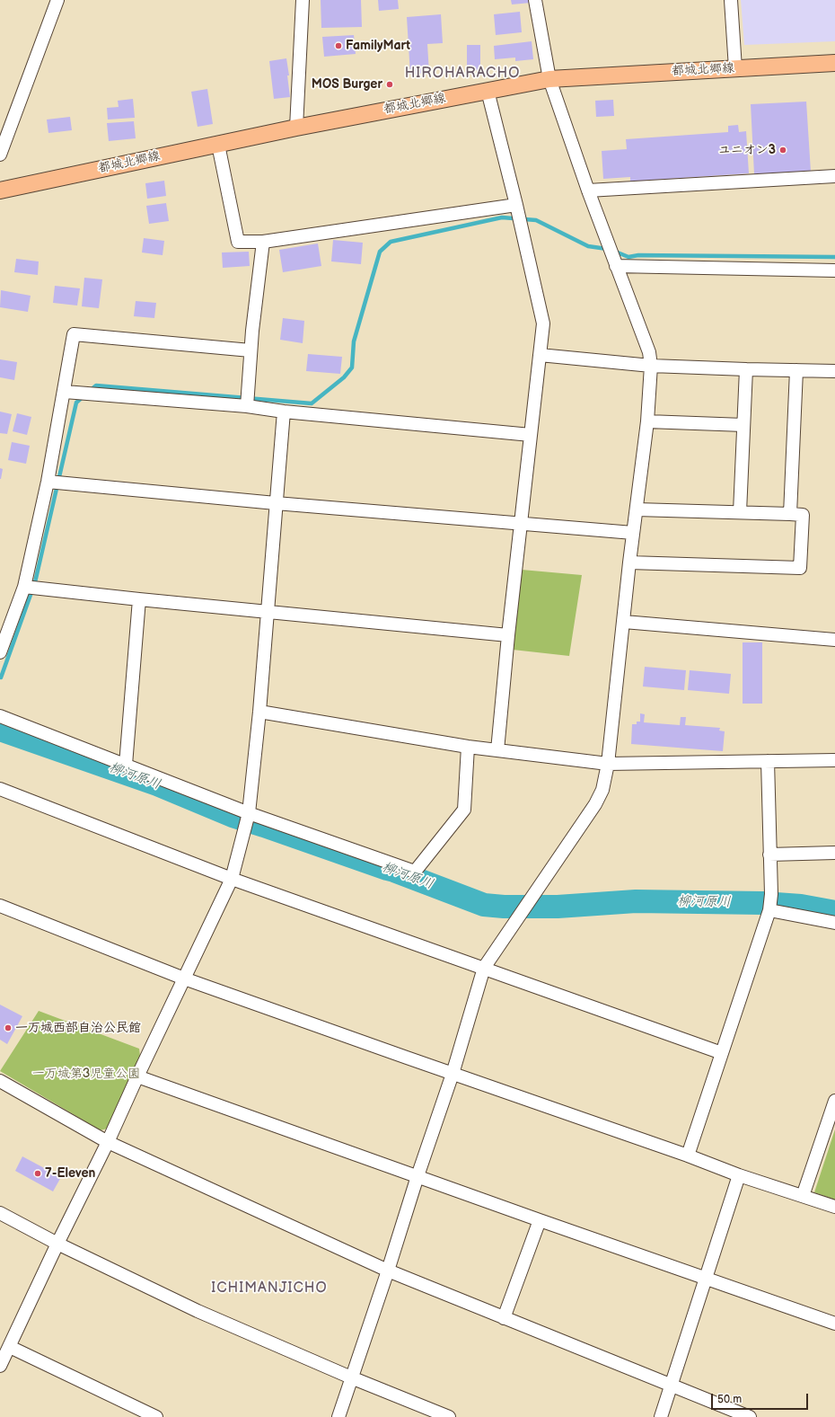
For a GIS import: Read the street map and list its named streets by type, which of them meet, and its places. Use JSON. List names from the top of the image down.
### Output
{
  "streets": {
    "main road": ["都城北郷線"]
  },
  "districts": ["HIROHARACHO", "ICHIMANJICHO"],
  "water": ["柳河原川"],
  "parks": ["一万城第3児童公園"],
  "places": [
    "FamilyMart",
    "MOS Burger",
    "ユニオン3",
    "一万城西部自治公民館",
    "7-Eleven"
  ],
  "scale_bar": "50 m"
}
